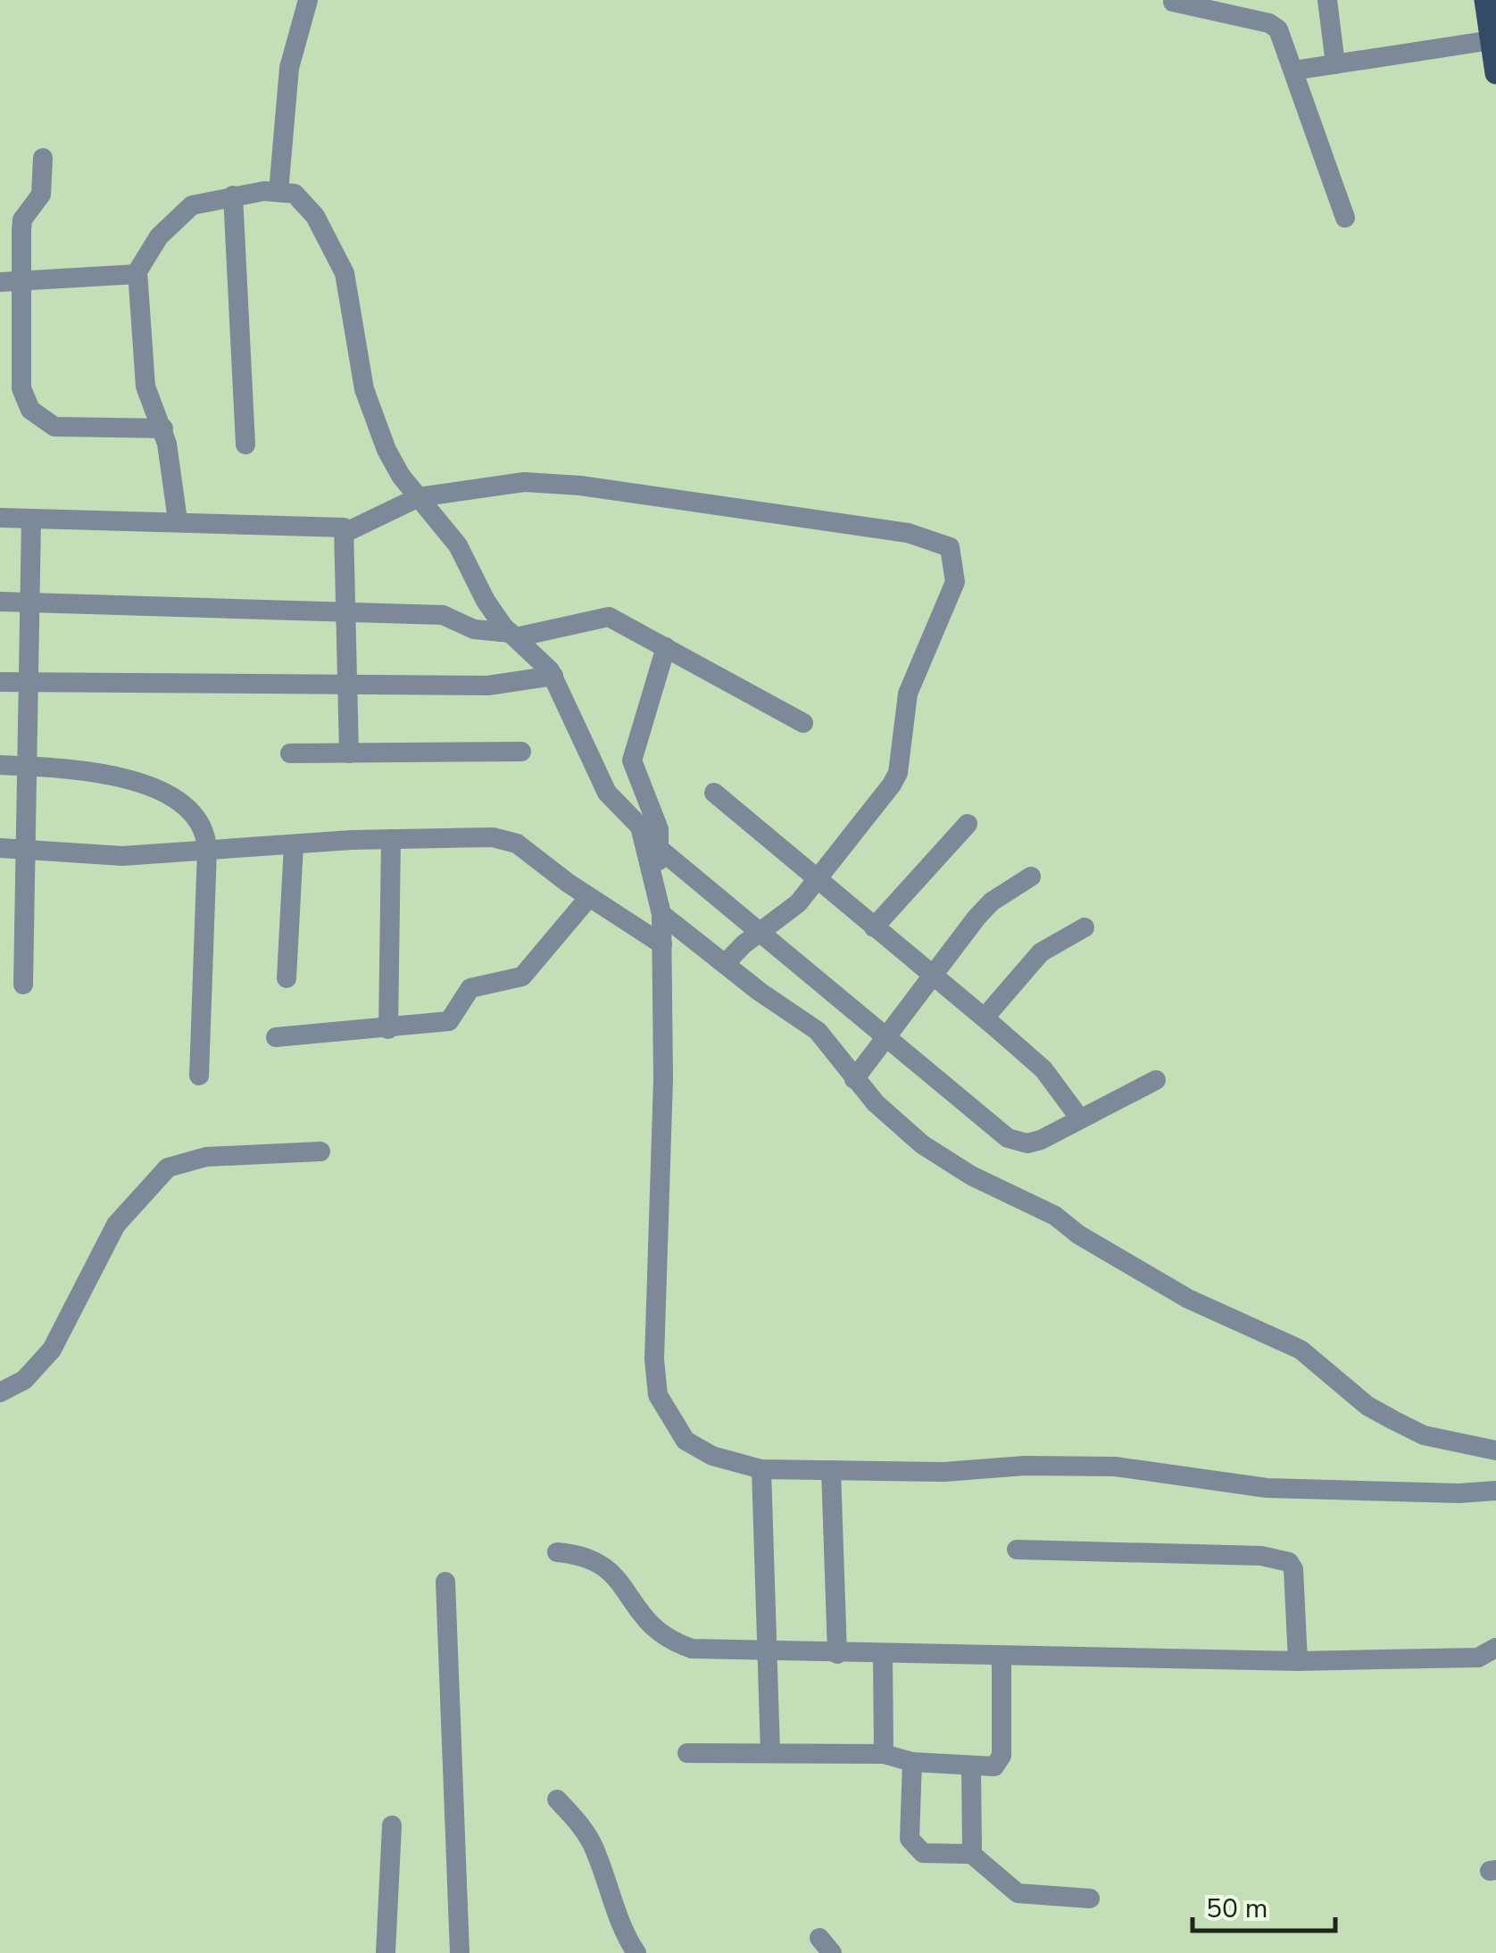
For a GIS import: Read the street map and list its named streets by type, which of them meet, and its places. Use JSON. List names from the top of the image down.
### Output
{
  "scale_bar": "50 m"
}
